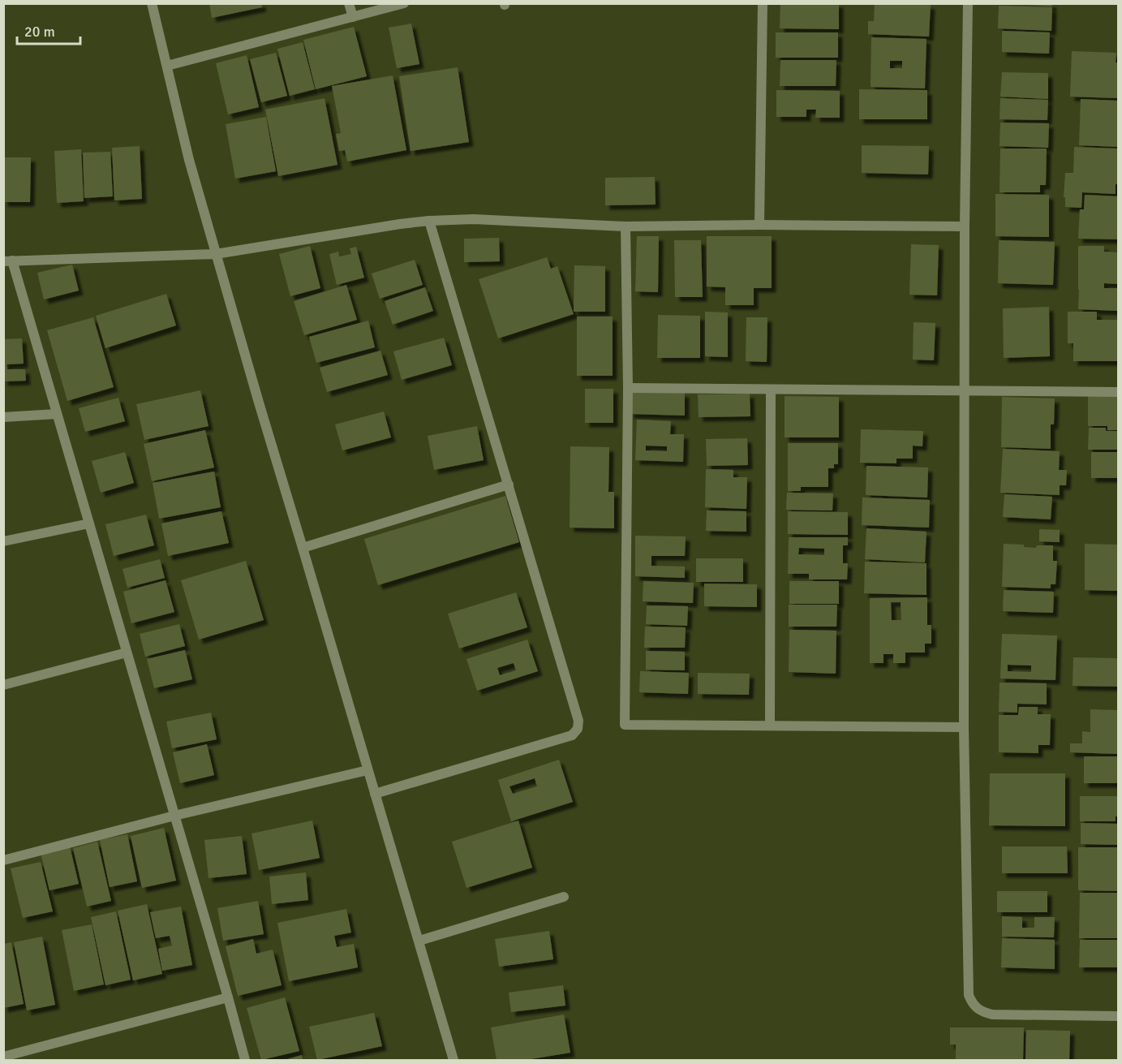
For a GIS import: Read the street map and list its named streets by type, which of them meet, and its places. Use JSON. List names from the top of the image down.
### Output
{
  "scale_bar": "20 m"
}
